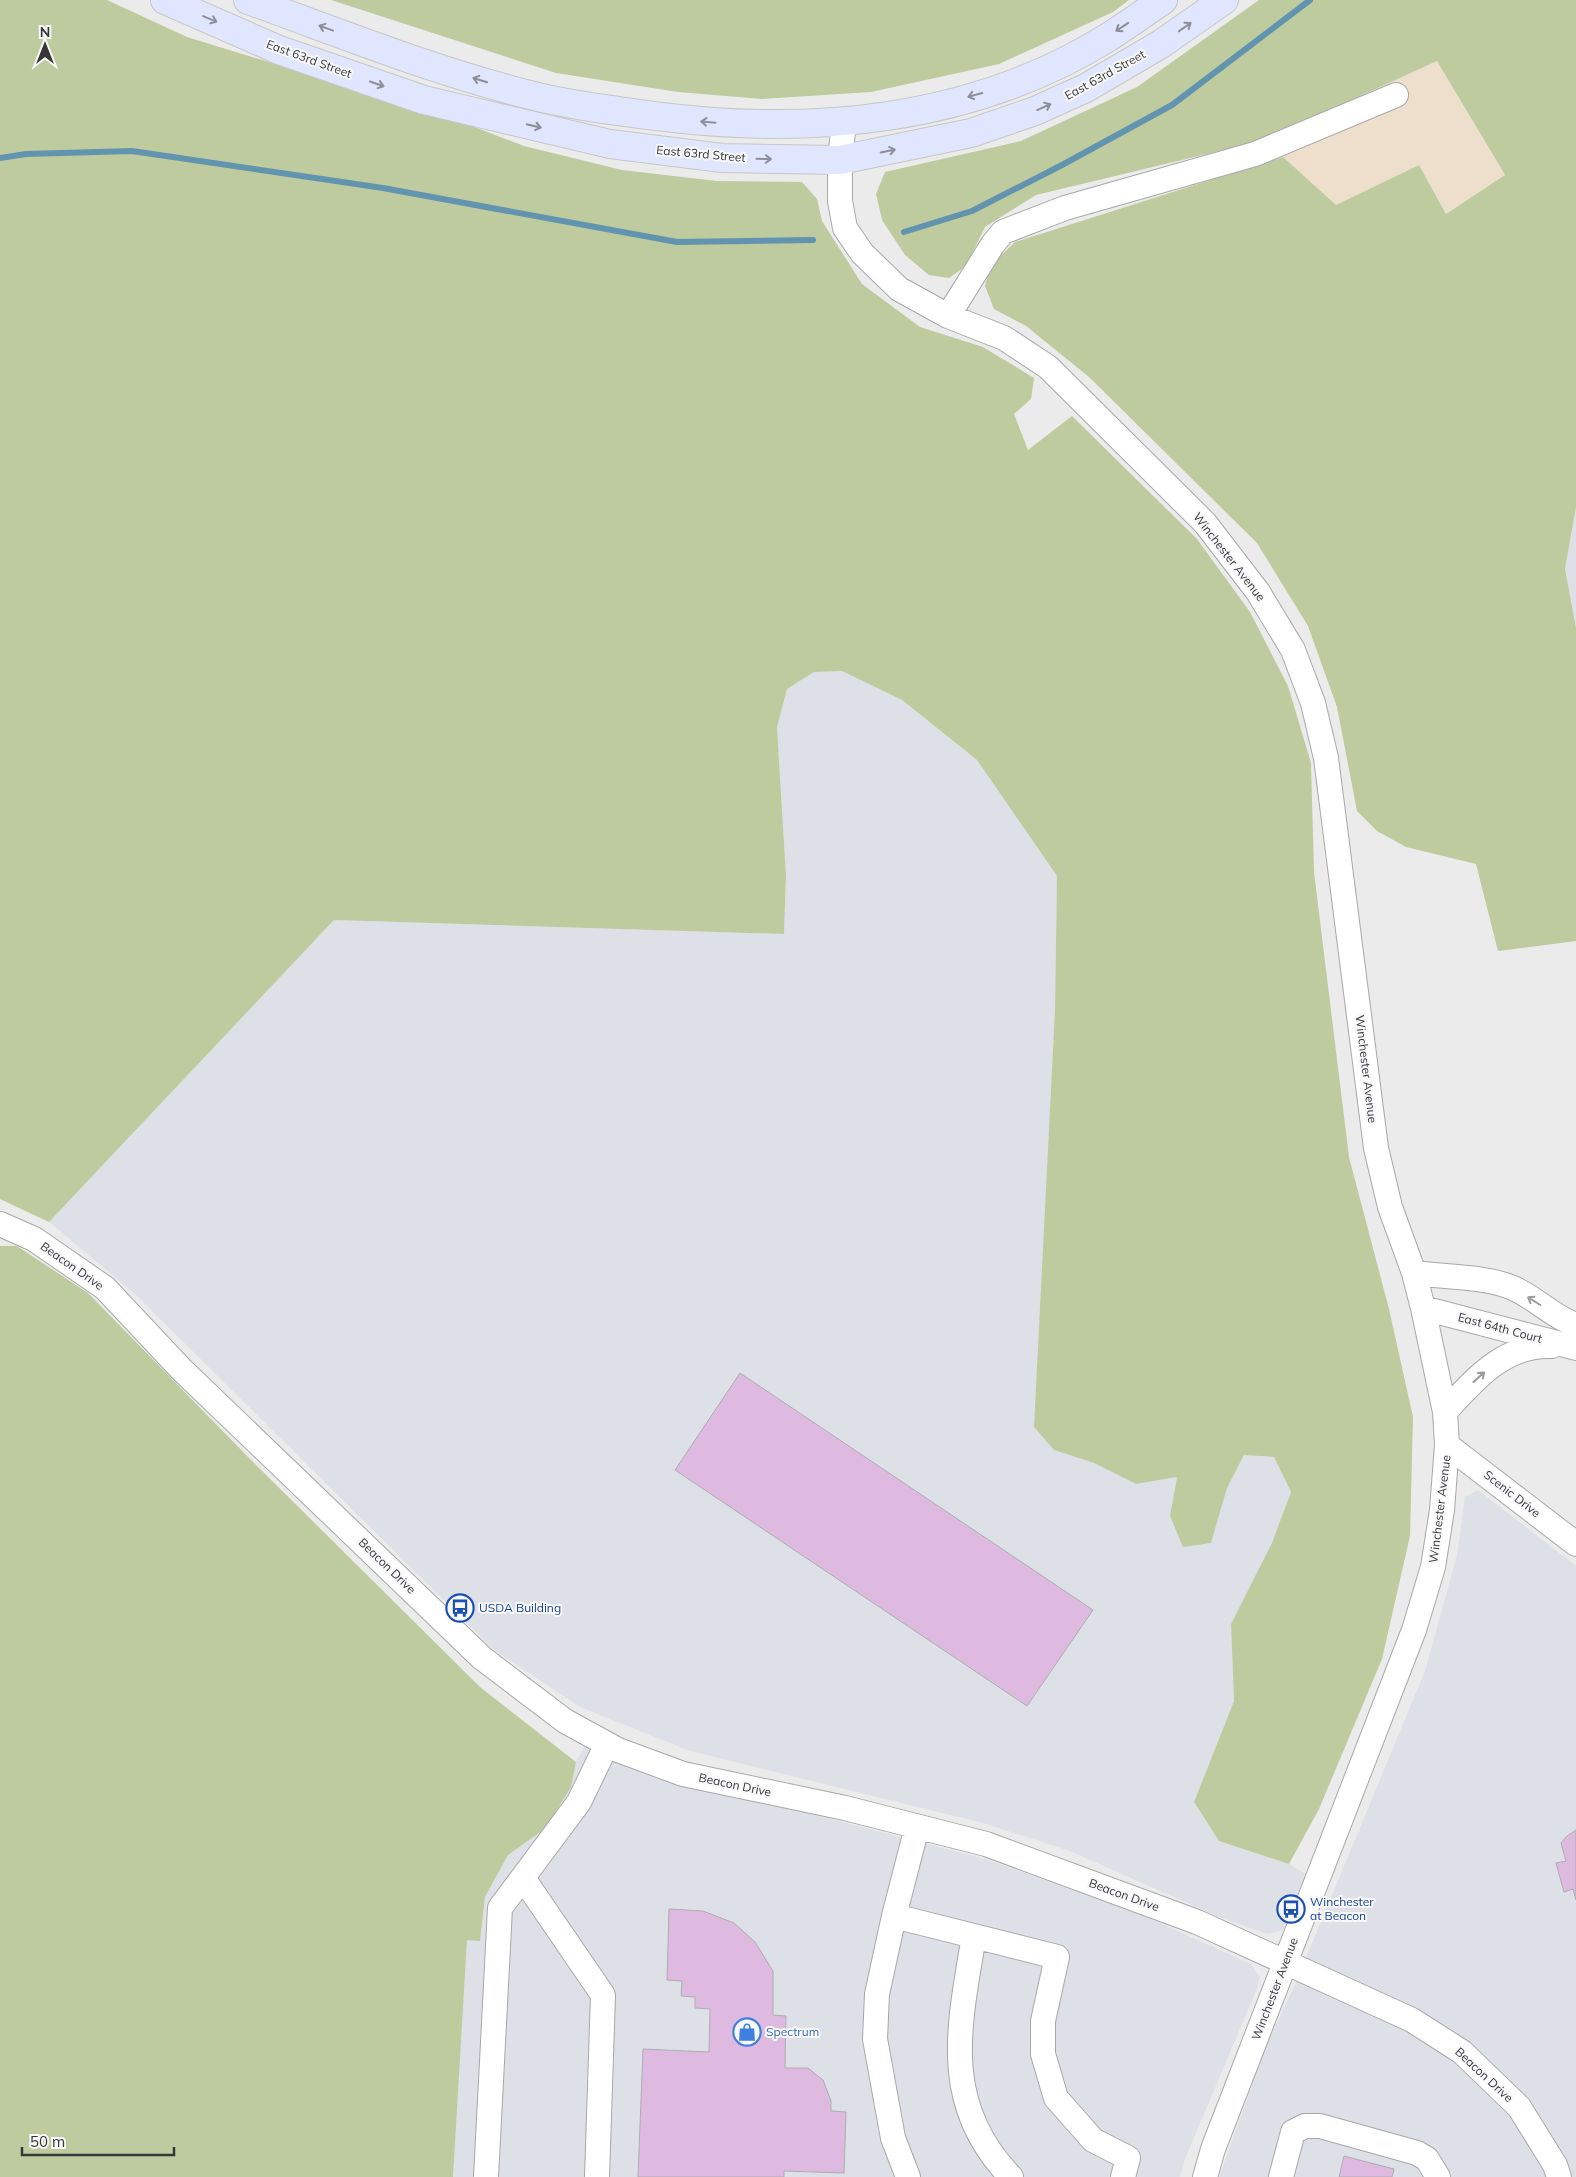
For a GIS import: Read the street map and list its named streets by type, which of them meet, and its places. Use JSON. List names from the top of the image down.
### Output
{
  "streets": {
    "main road": ["East 63rd Street"],
    "street": [
      "Winchester Avenue",
      "Beacon Drive",
      "East 64th Court",
      "Scenic Drive"
    ]
  },
  "crossings": [
    ["East 63rd Street", "Winchester Avenue"],
    ["Winchester Avenue", "Beacon Drive"],
    ["Winchester Avenue", "East 64th Court"],
    ["Winchester Avenue", "Scenic Drive"]
  ],
  "places": {
    "bus stop": ["USDA Building", "Winchester at Beacon"],
    "shop": ["Spectrum"]
  },
  "scale_bar": "50 m",
  "north": "top"
}
